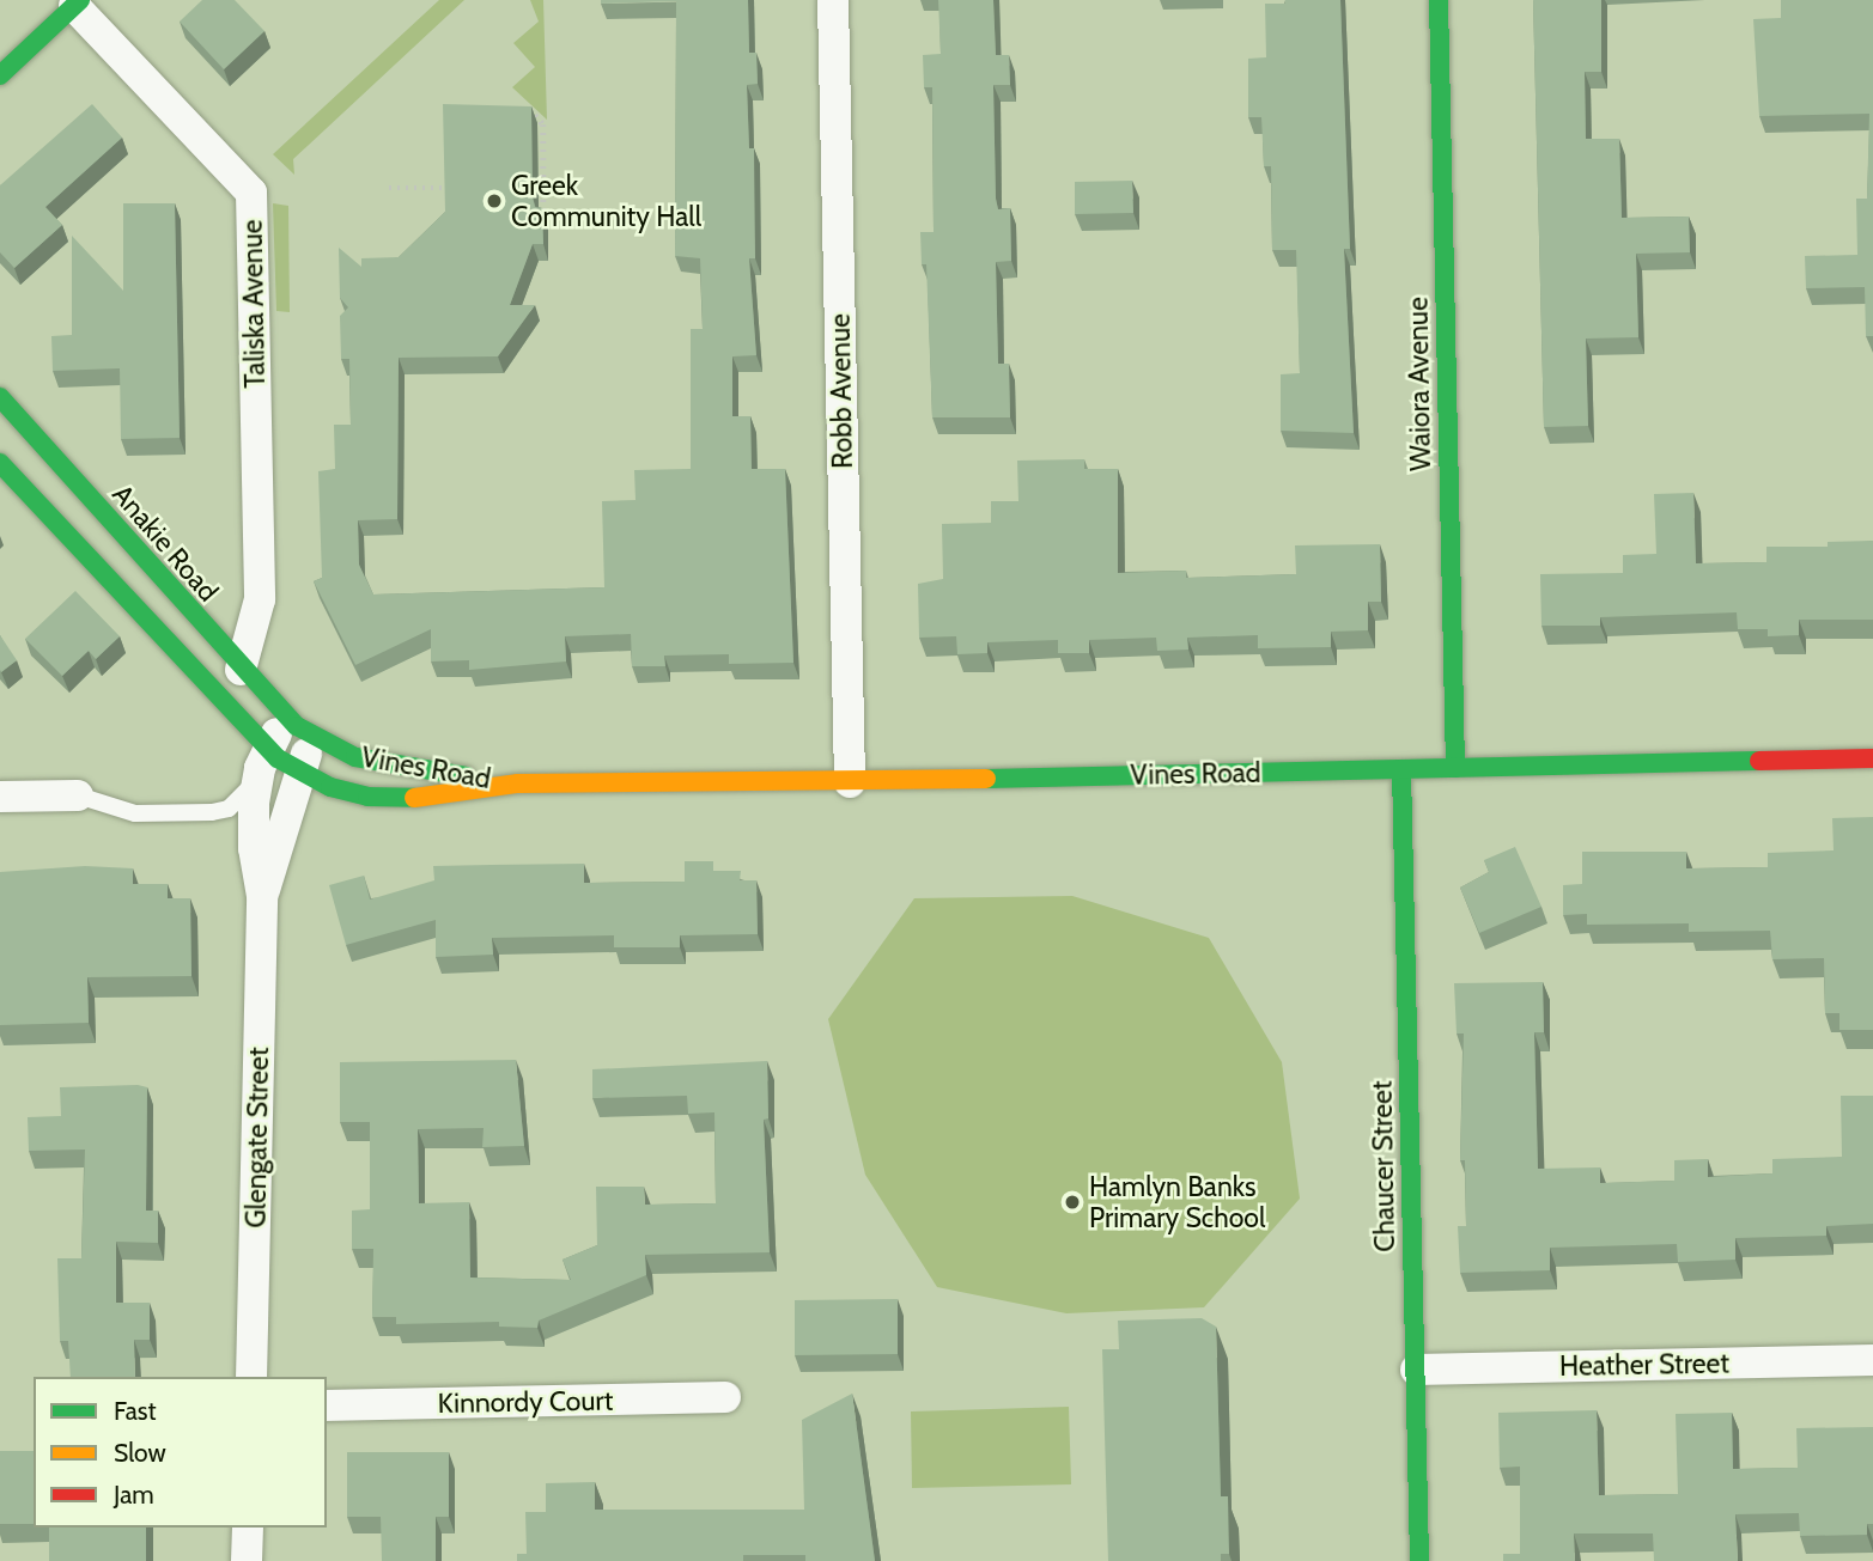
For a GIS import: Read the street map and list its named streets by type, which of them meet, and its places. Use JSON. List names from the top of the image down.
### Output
{
  "streets": {
    "main road": [
      "Waiora Avenue",
      "Anakie Road",
      "Vines Road",
      "Chaucer Street"
    ],
    "street": [
      "Taliska Avenue",
      "Robb Avenue",
      "Glengate Street",
      "Heather Street",
      "Kinnordy Court"
    ]
  },
  "crossings": [
    ["Taliska Avenue", "Anakie Road"],
    ["Waiora Avenue", "Vines Road"],
    ["Robb Avenue", "Vines Road"],
    ["Anakie Road", "Vines Road"],
    ["Anakie Road", "Glengate Street"],
    ["Vines Road", "Glengate Street"],
    ["Vines Road", "Chaucer Street"],
    ["Chaucer Street", "Heather Street"]
  ],
  "places": ["Greek Community Hall", "Hamlyn Banks Primary School"],
  "legend": ["Fast", "Slow", "Jam"]
}
